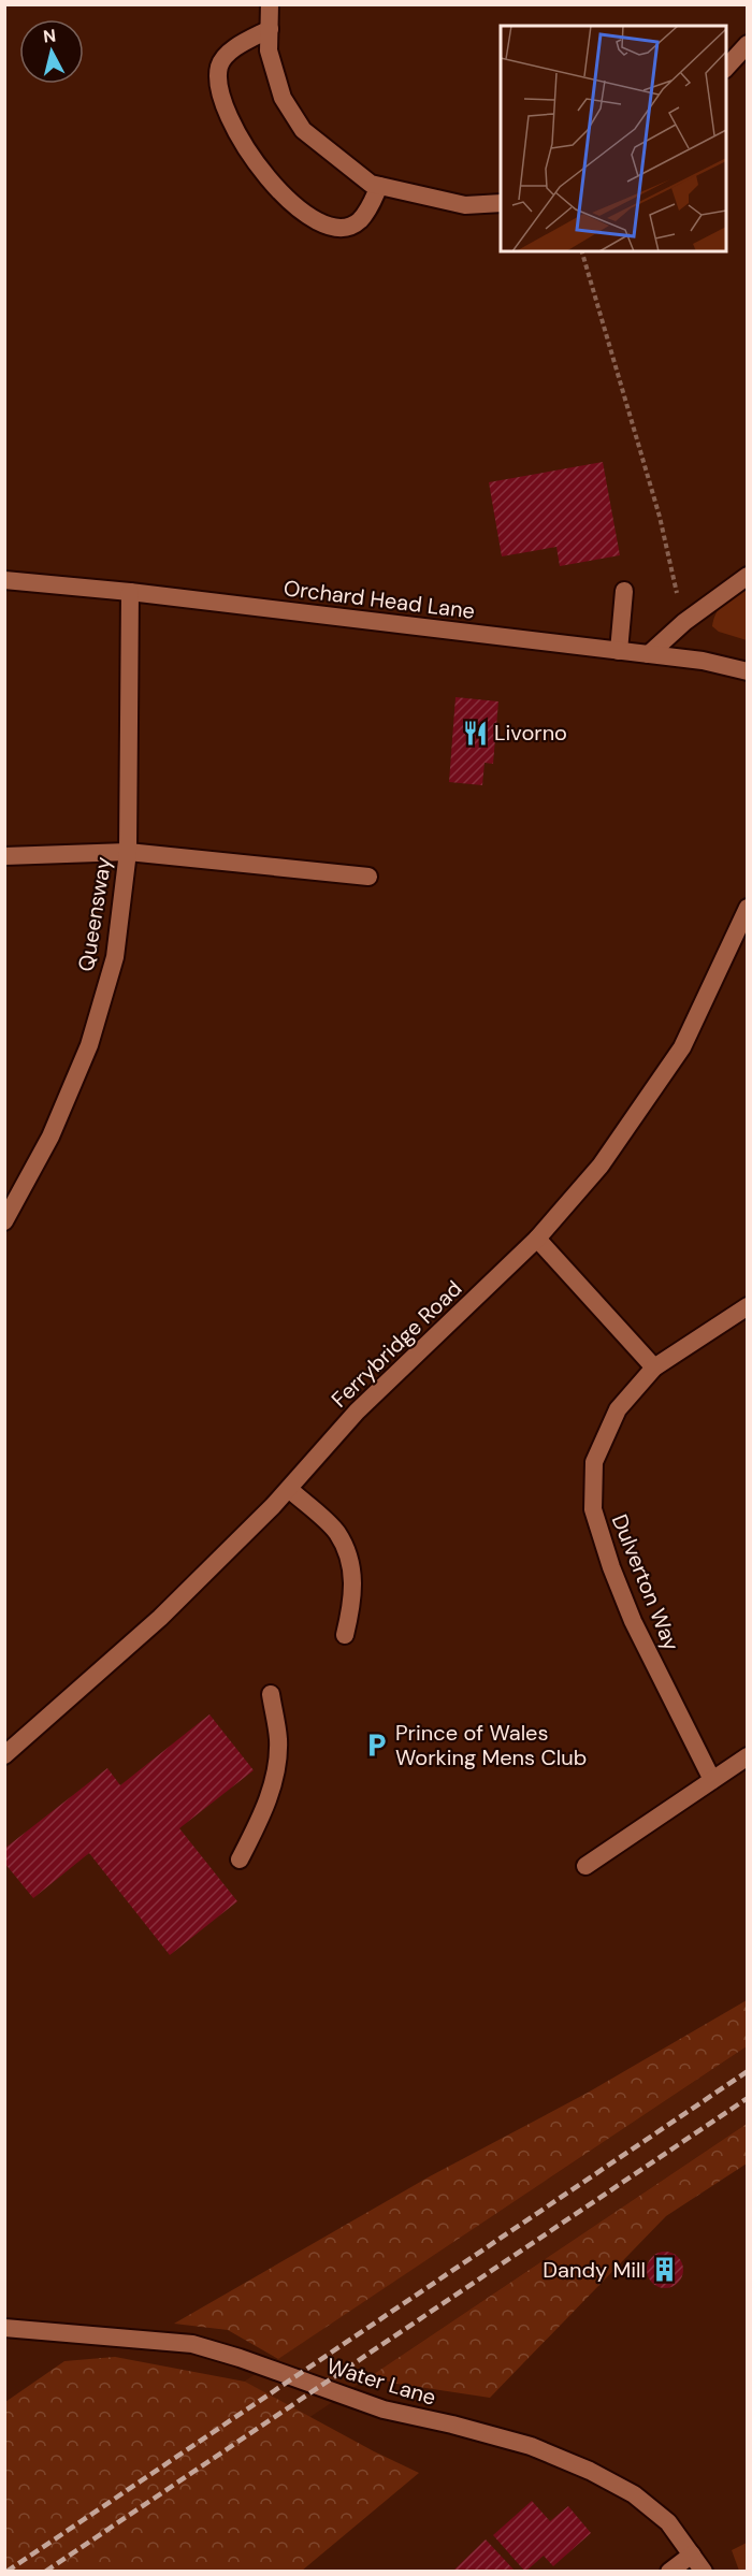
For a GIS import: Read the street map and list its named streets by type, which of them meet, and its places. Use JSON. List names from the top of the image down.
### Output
{
  "streets": {
    "street": [
      "Orchard Head Lane",
      "Queensway",
      "Ferrybridge Road",
      "Dulverton Way",
      "Water Lane"
    ]
  },
  "crossings": [
    ["Orchard Head Lane", "Queensway"]
  ],
  "places": {
    "restaurant": ["Livorno"],
    "parking": ["Prince of Wales Working Mens Club"],
    "building": ["Dandy Mill"]
  },
  "north": "top"
}
